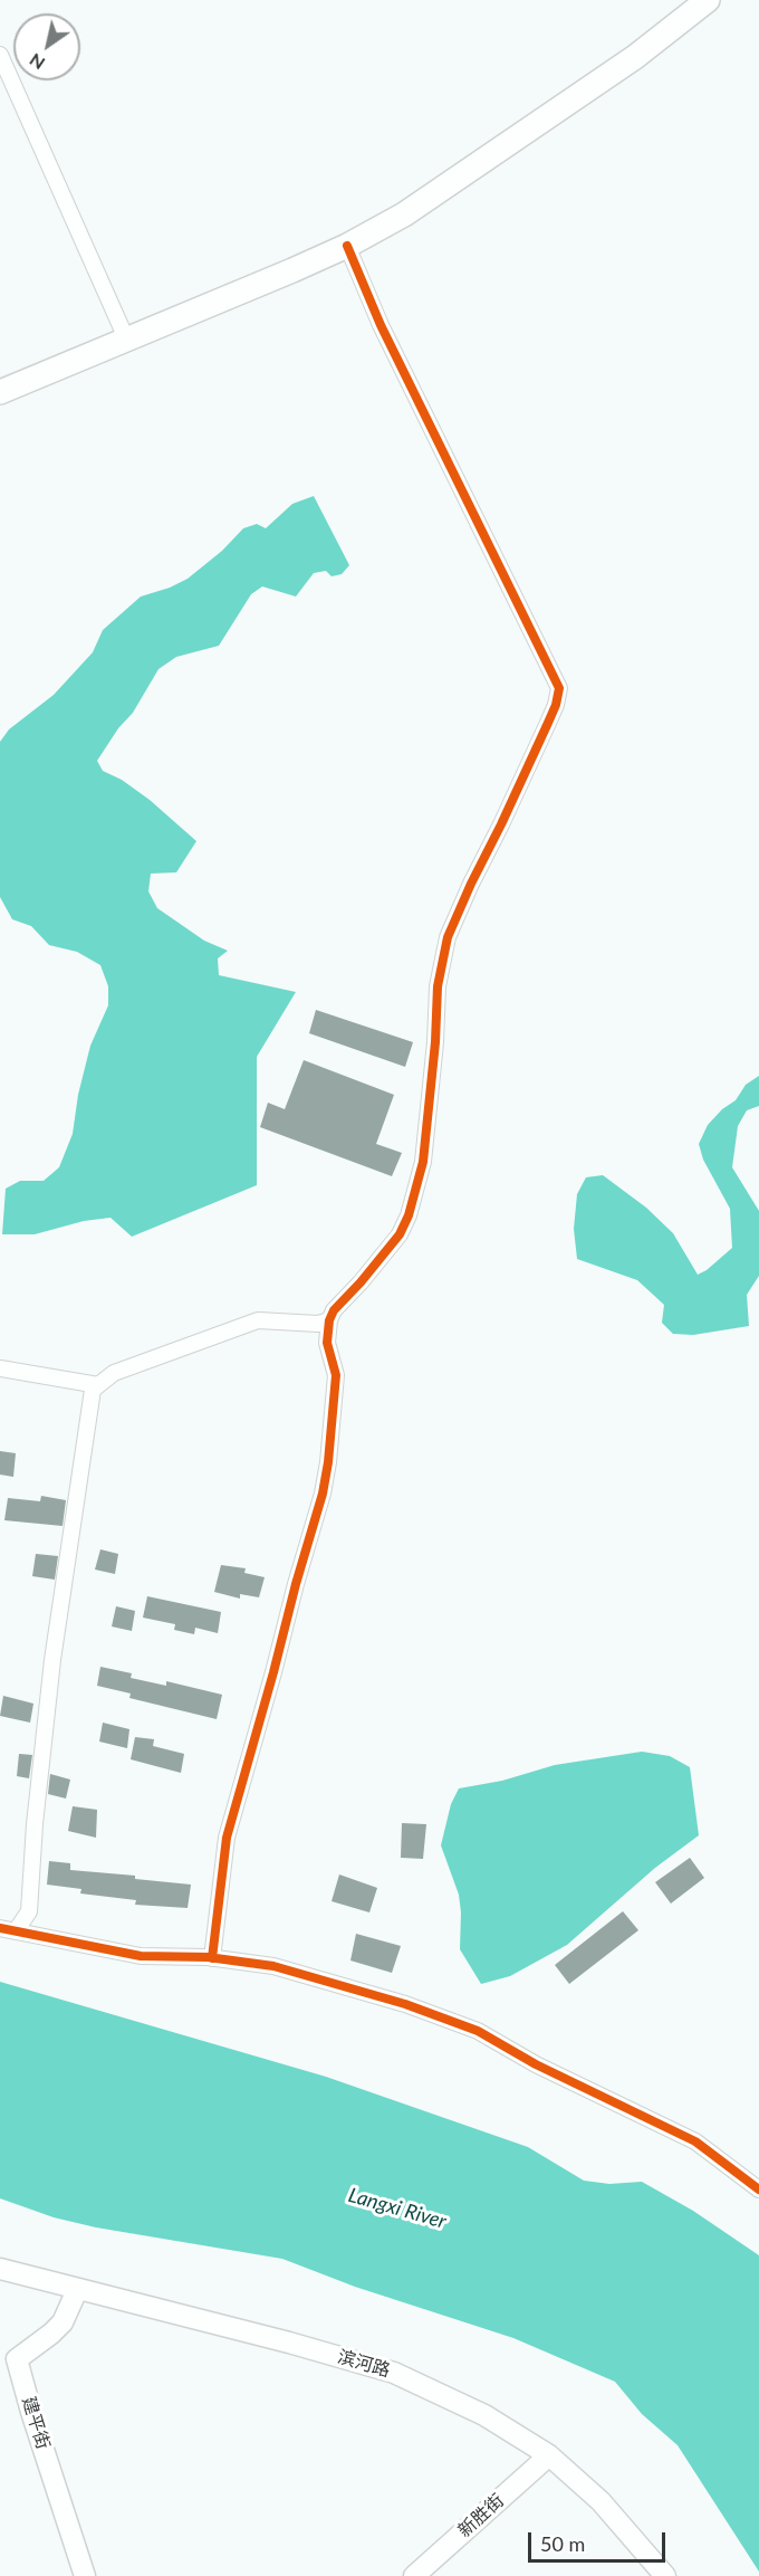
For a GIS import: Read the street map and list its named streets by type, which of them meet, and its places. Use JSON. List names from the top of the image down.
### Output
{
  "streets": {
    "street": ["滨河路", "建平街", "新胜街"]
  },
  "crossings": [
    ["滨河路", "建平街"],
    ["滨河路", "新胜街"]
  ],
  "water": ["Langxi River"],
  "scale_bar": "50 m",
  "north": "bottom left"
}
